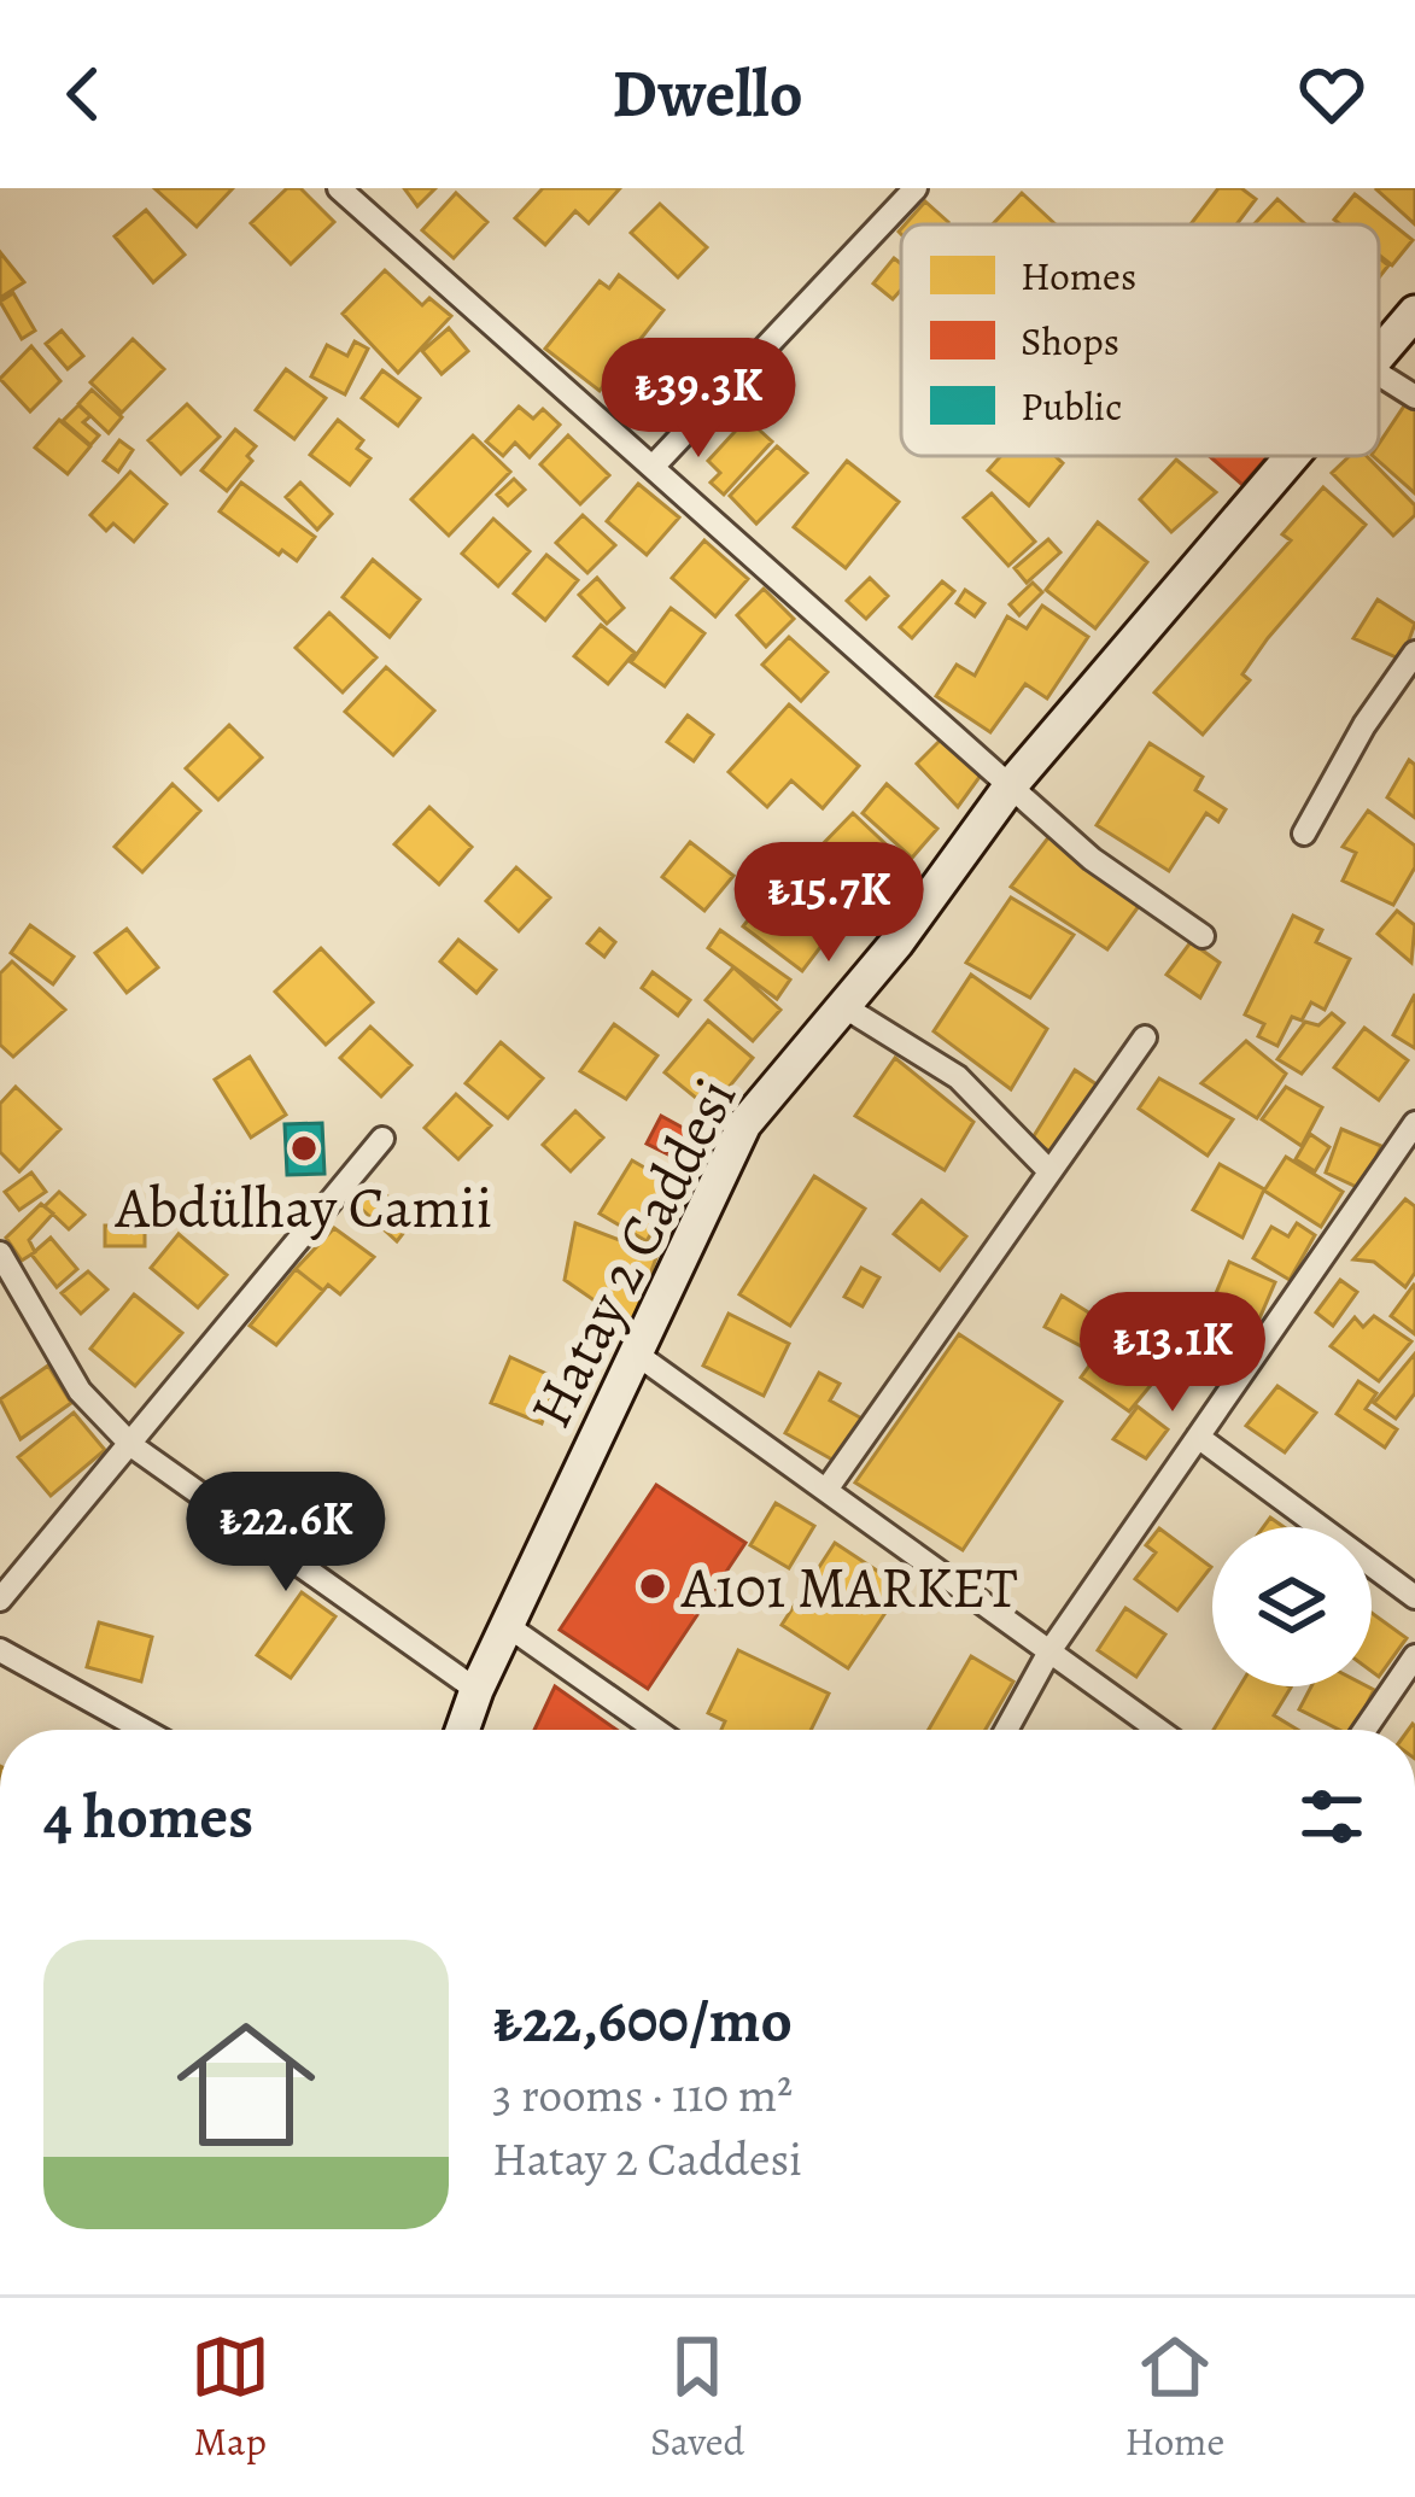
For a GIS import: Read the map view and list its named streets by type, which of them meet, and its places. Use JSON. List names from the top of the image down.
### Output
{
  "streets": {
    "street": ["Hatay 2 Caddesi"]
  },
  "places": ["Abdülhay Camii", "A101 MARKET"],
  "legend": ["Homes", "Shops", "Public"],
  "page": {
    "header": "Dwello",
    "price": [
      "₺39.3K",
      "₺15.7K",
      "₺13.1K",
      "₺22.6K"
    ],
    "heading": "4 homes",
    "list": [
      {
        "name": "₺22,600/mo",
        "note": "3 rooms · 110 m² · Hatay 2 Caddesi"
      }
    ],
    "tabs": ["Map", "Saved", "Home"]
  }
}
